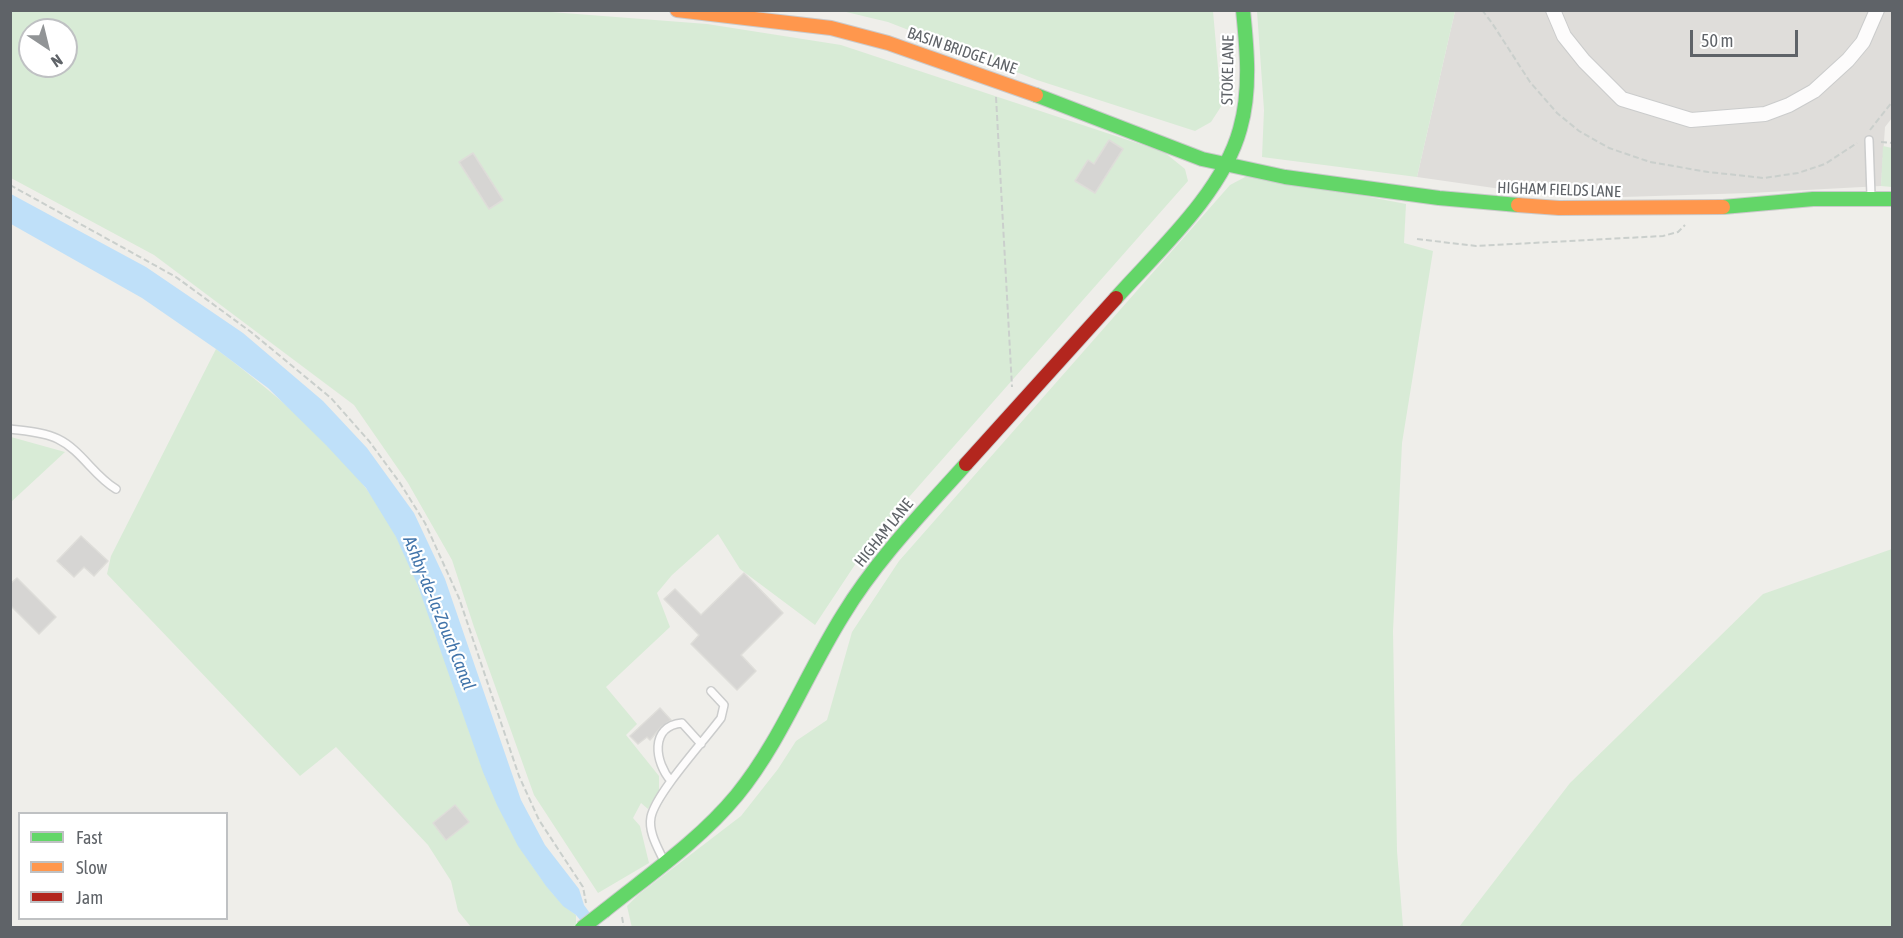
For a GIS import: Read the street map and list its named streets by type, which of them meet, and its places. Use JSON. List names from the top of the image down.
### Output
{
  "streets": {
    "street": [
      "BASIN BRIDGE LANE",
      "STOKE LANE",
      "HIGHAM FIELDS LANE",
      "HIGHAM LANE"
    ]
  },
  "crossings": [
    ["BASIN BRIDGE LANE", "STOKE LANE"],
    ["BASIN BRIDGE LANE", "HIGHAM FIELDS LANE"],
    ["BASIN BRIDGE LANE", "HIGHAM LANE"],
    ["STOKE LANE", "HIGHAM FIELDS LANE"],
    ["STOKE LANE", "HIGHAM LANE"],
    ["HIGHAM FIELDS LANE", "HIGHAM LANE"]
  ],
  "water": ["Ashby-de-la-Zouch Canal"],
  "legend": ["Fast", "Slow", "Jam"],
  "scale_bar": "50 m",
  "north": "bottom right"
}
